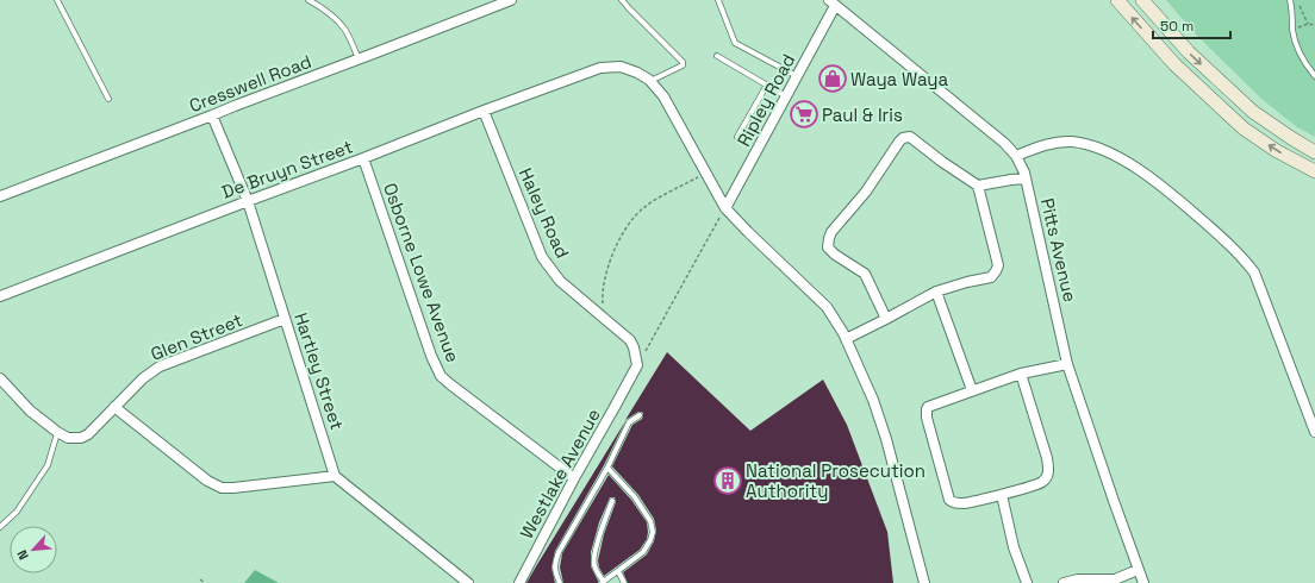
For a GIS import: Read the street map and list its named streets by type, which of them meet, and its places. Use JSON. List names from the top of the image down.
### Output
{
  "streets": {
    "street": [
      "Cresswell Road",
      "Ripley Road",
      "De Bruyn Street",
      "Haley Road",
      "Pitts Avenue",
      "Osborne Lowe Avenue",
      "Glen Street",
      "Hartley Street",
      "Westlake Avenue"
    ]
  },
  "crossings": [
    ["Cresswell Road", "Hartley Street"],
    ["Ripley Road", "Pitts Avenue"],
    ["De Bruyn Street", "Haley Road"],
    ["De Bruyn Street", "Osborne Lowe Avenue"],
    ["De Bruyn Street", "Hartley Street"],
    ["Haley Road", "Westlake Avenue"],
    ["Osborne Lowe Avenue", "Westlake Avenue"],
    ["Glen Street", "Hartley Street"]
  ],
  "places": {
    "shop": ["Waya Waya"],
    "supermarket": ["Paul & Iris"],
    "building": ["National Prosecution Authority"]
  },
  "scale_bar": "50 m",
  "north": "bottom left"
}
